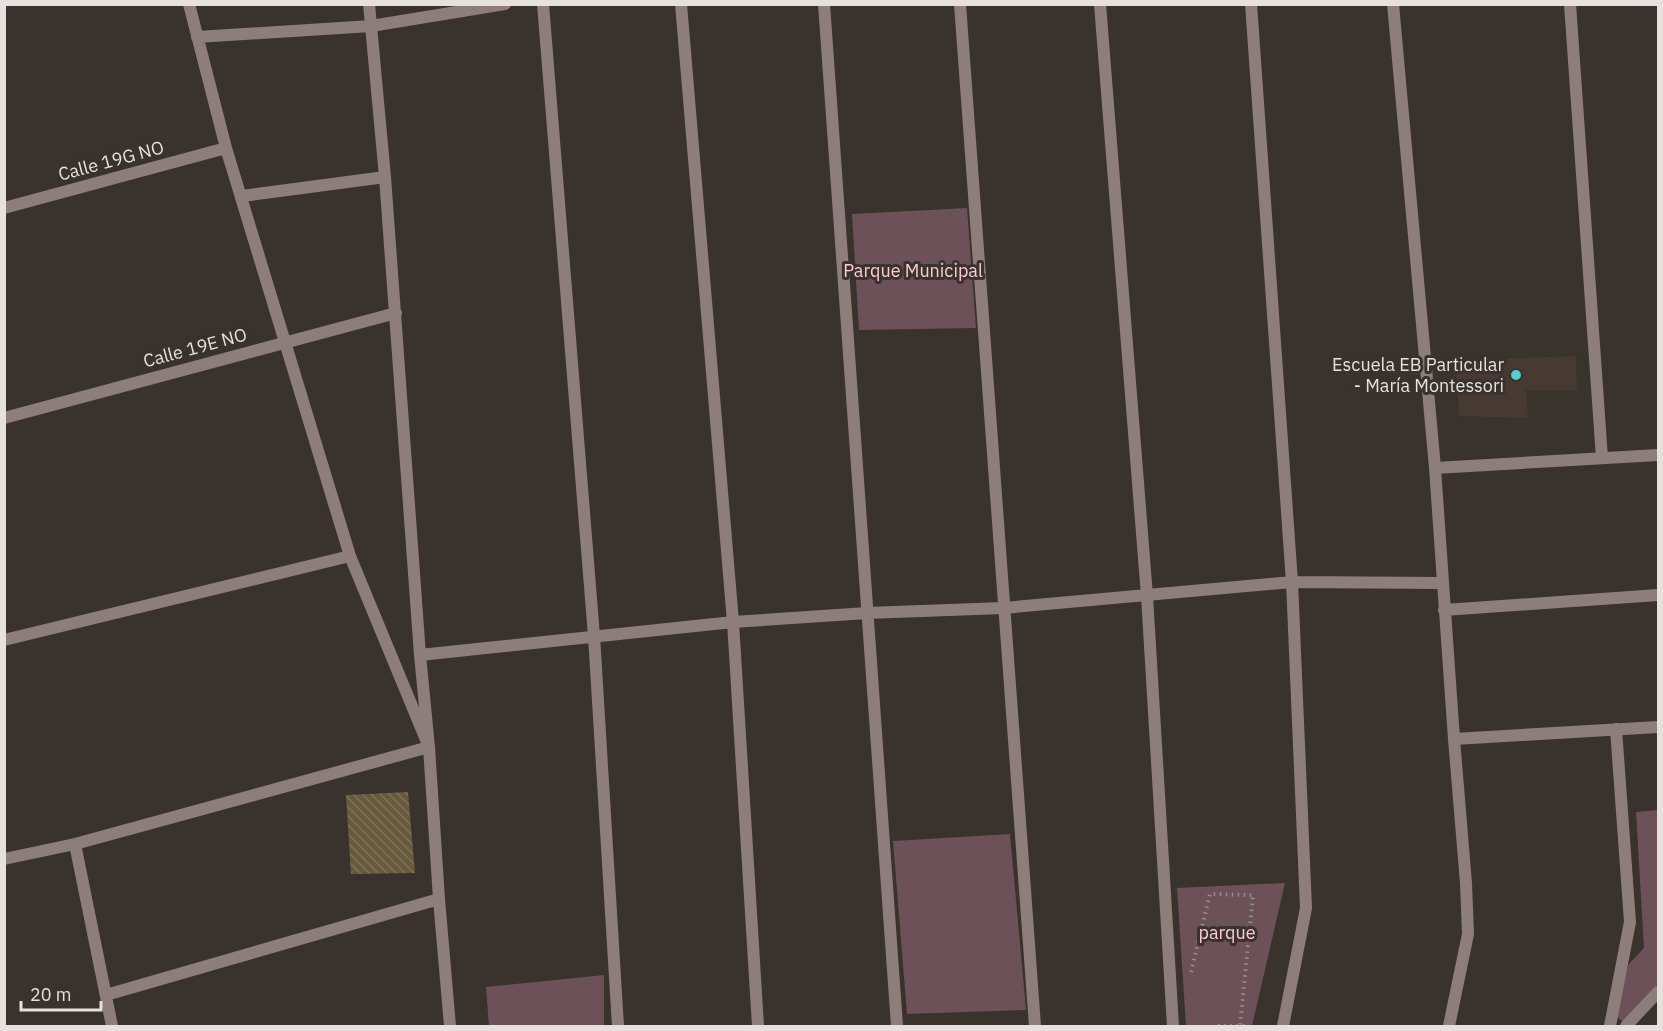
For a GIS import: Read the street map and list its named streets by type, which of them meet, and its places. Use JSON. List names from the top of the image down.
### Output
{
  "streets": {
    "street": ["Calle 19G NO", "Calle 19E NO"]
  },
  "parks": ["Parque Municipal", "parque"],
  "places": ["Escuela EB Particular - María Montessori"],
  "scale_bar": "20 m"
}
